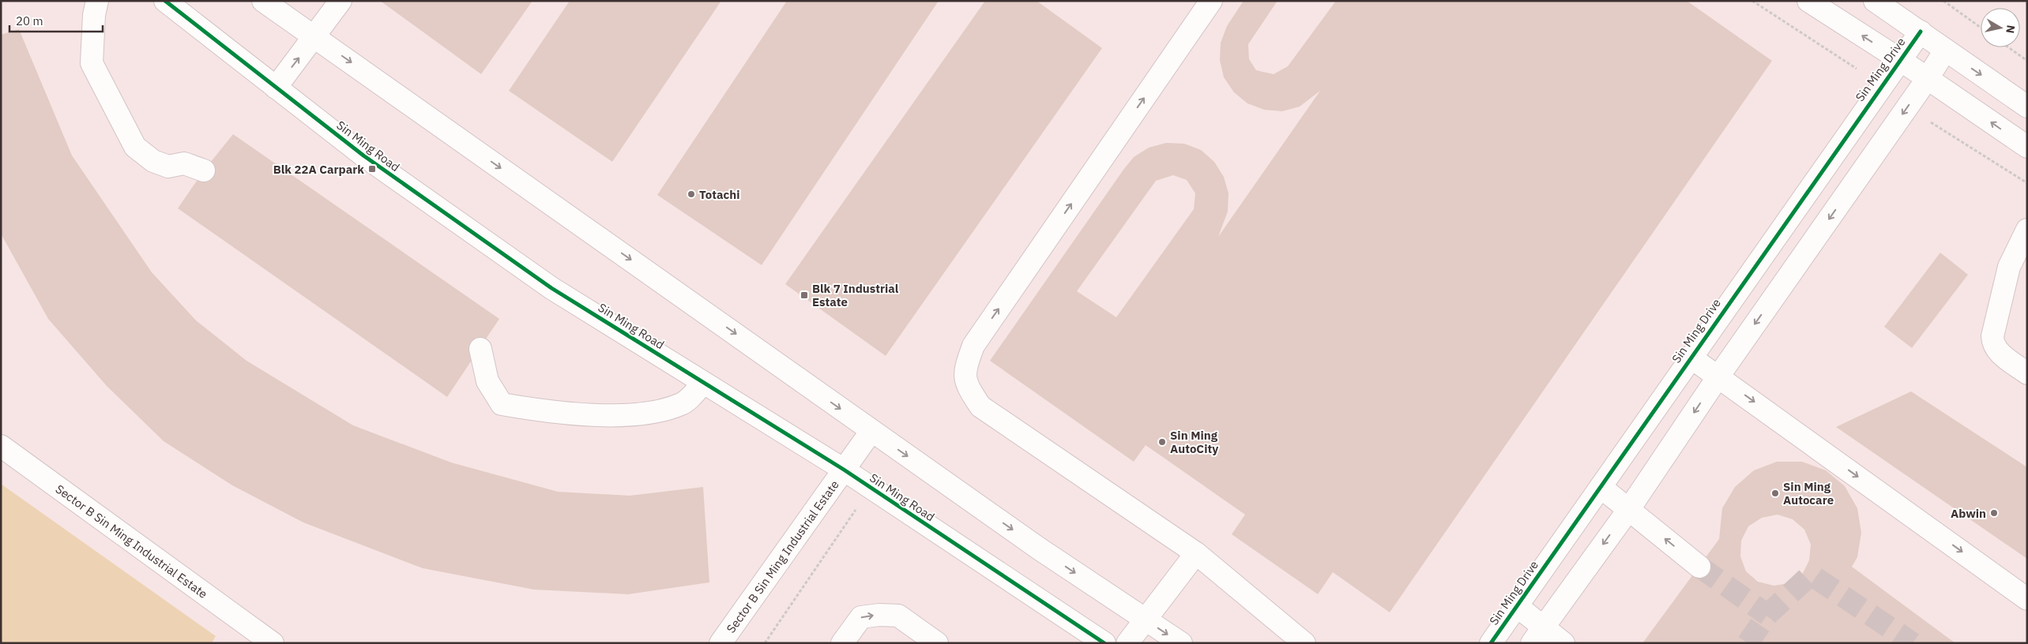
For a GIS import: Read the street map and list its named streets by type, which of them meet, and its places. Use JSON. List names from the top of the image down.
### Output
{
  "streets": {
    "street": ["Sin Ming Drive", "Sin Ming Road", "Sector B Sin Ming Industrial Estate"]
  },
  "crossings": [
    ["Sin Ming Road", "Sector B Sin Ming Industrial Estate"]
  ],
  "places": {
    "transit": ["Blk 22A Carpark", "Blk 7 Industrial Estate"],
    "other": [
      "Totachi",
      "Sin Ming AutoCity",
      "Sin Ming Autocare",
      "Abwin"
    ]
  },
  "scale_bar": "20 m",
  "north": "right"
}
